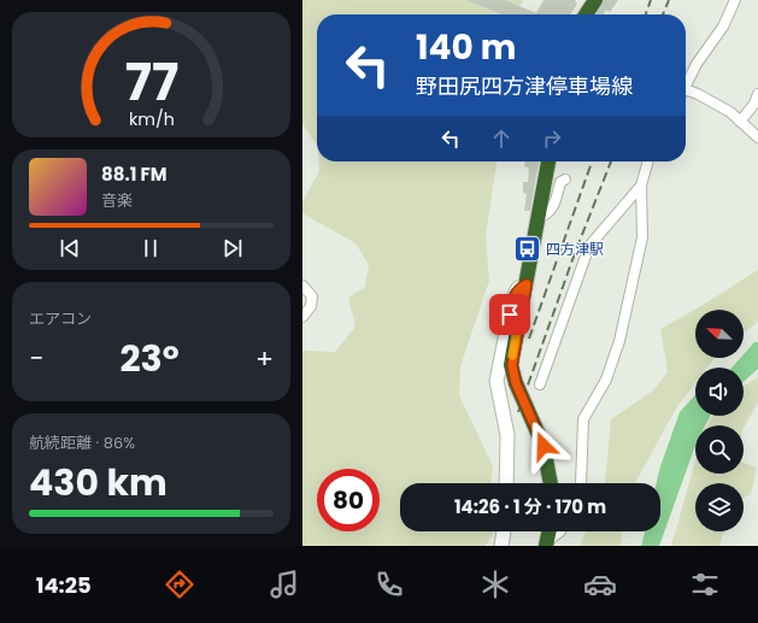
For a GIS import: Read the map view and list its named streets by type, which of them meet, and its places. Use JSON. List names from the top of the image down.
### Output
{
  "places": {
    "bus stop": ["四方津駅"]
  },
  "north": "top left",
  "page": {
    "turn": ["140 m", "野田尻四方津停車場線"],
    "song": ["88.1 FM", "音楽"],
    "tile": [
      "エアコン",
      ["航続距離 · 86%", "430 km"]
    ],
    "heat": ["−", "23°", "+"],
    "limit": "80",
    "trip": "14:26 · 1 分 · 170 m",
    "tabs": "14:25",
    "gauge": ["77", "km/h"]
  }
}
